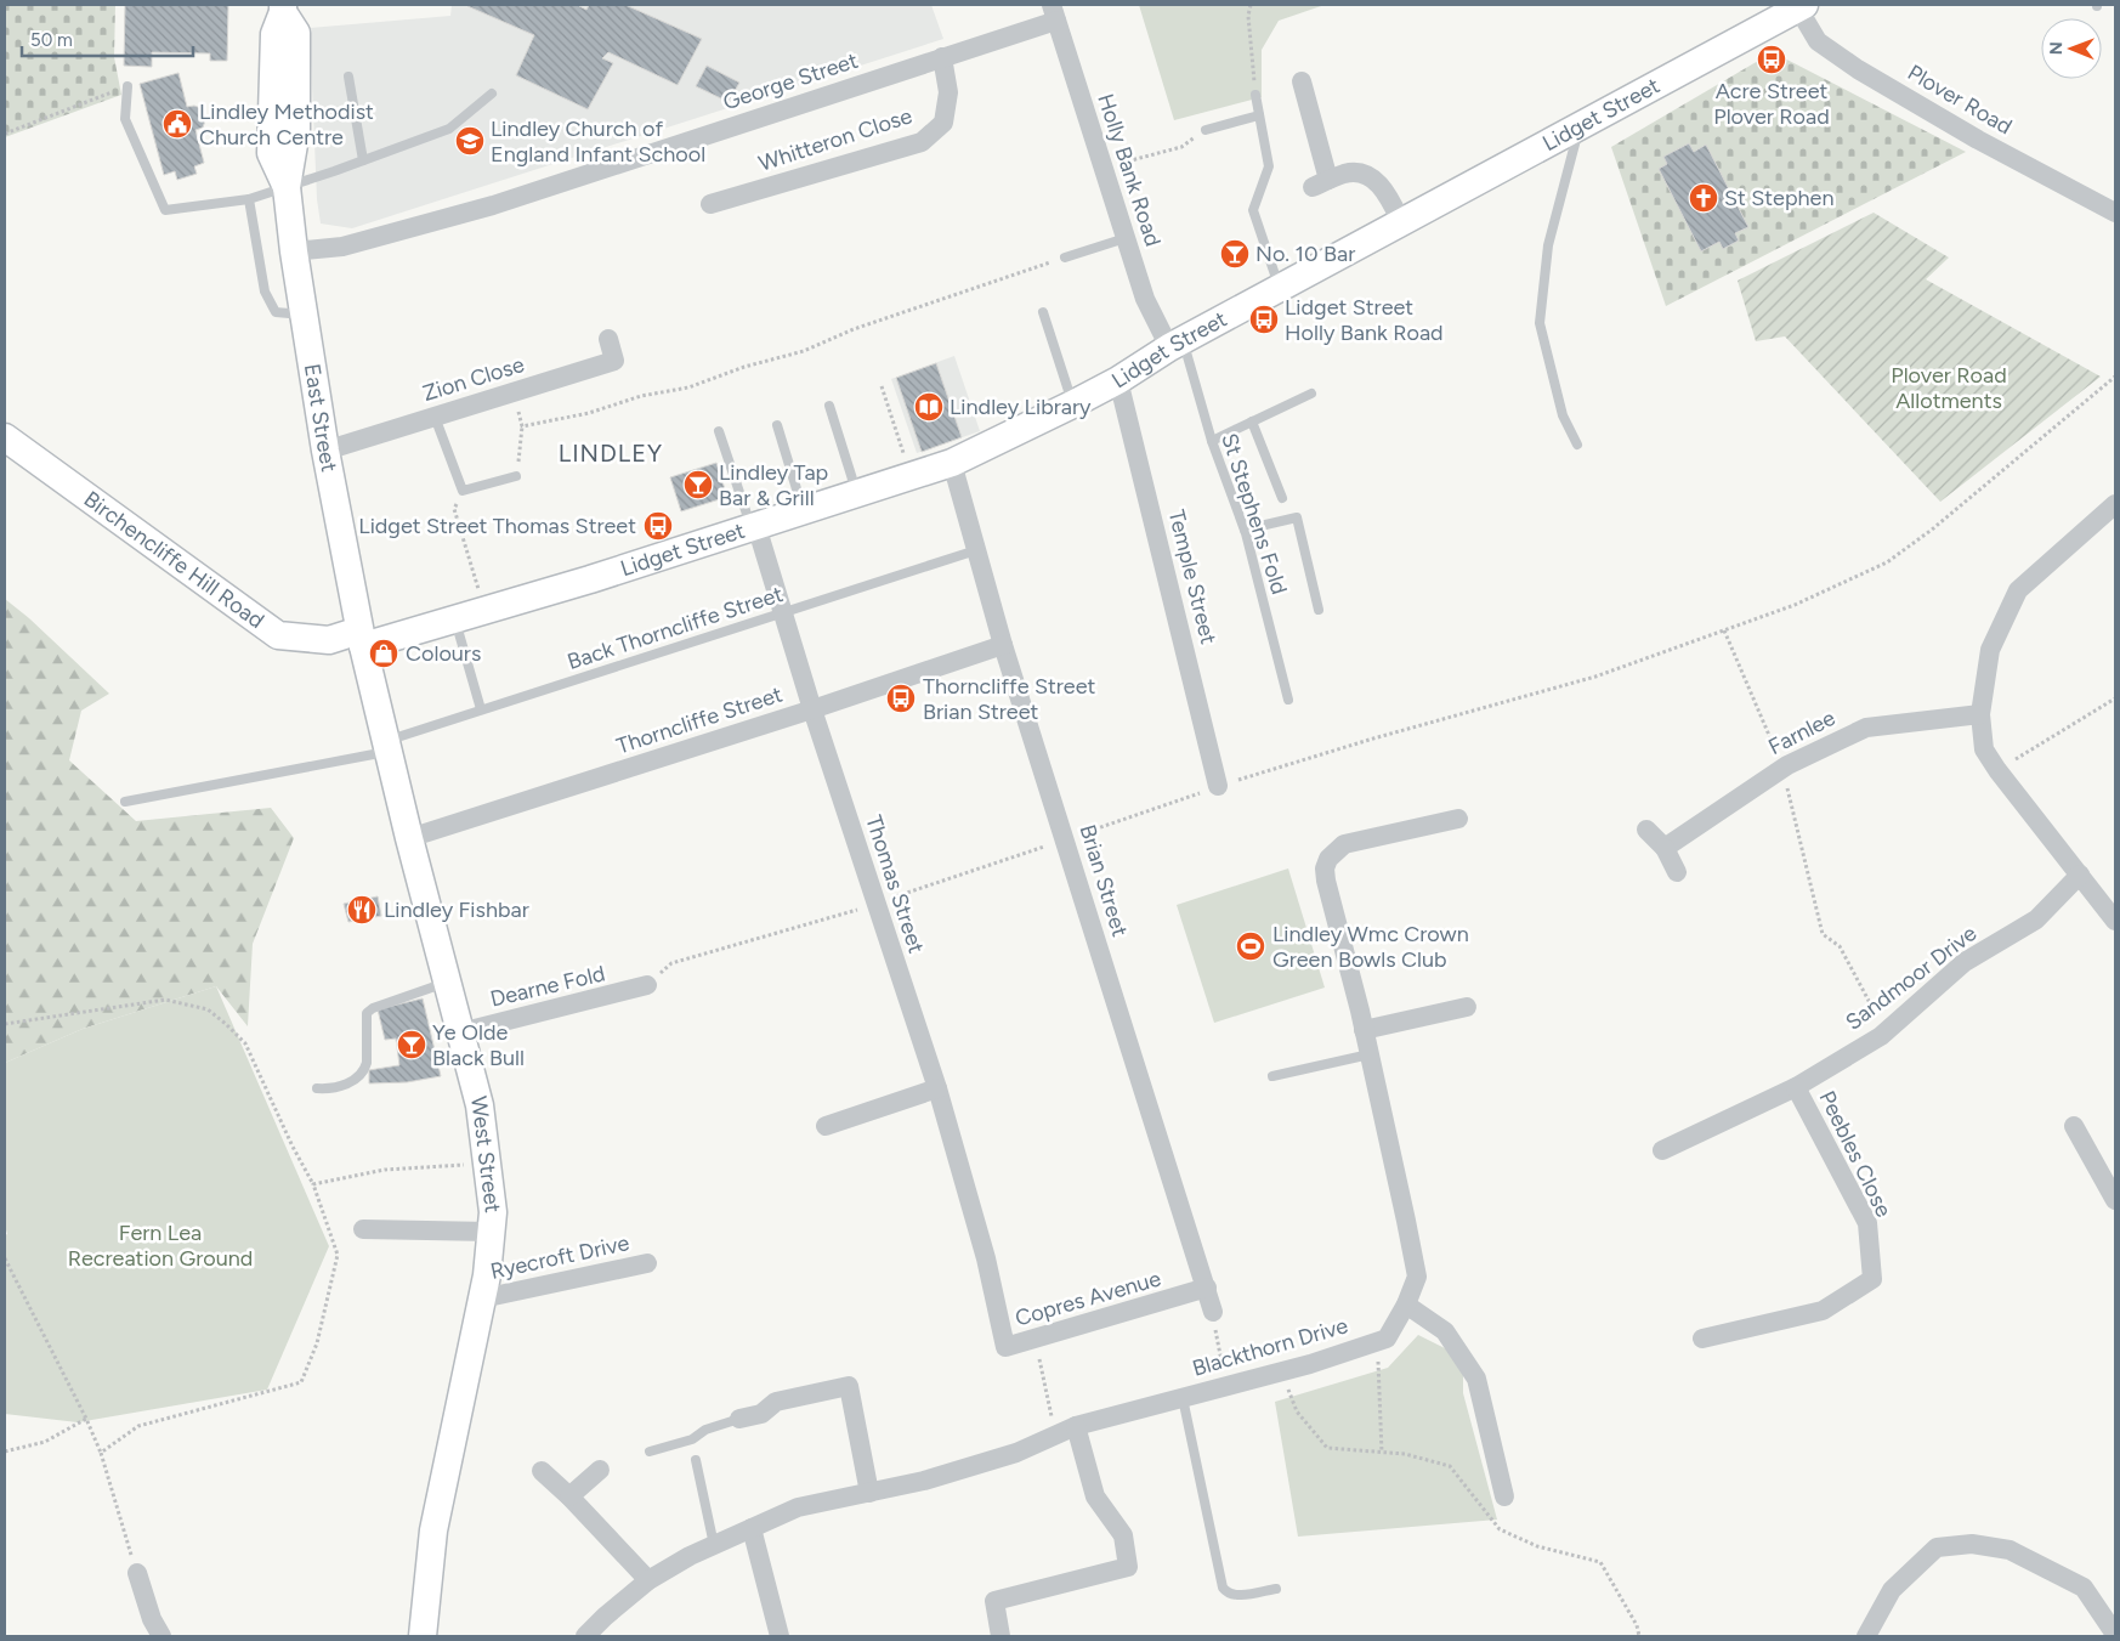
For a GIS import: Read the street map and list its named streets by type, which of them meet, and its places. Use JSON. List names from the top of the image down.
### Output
{
  "streets": {
    "street": [
      "George Street",
      "Plover Road",
      "Lidget Street",
      "Whitteron Close",
      "Holly Bank Road",
      "Zion Close",
      "East Street",
      "Birchencliffe Hill Road",
      "Temple Street",
      "Thorncliffe Street",
      "Farnlee",
      "Brian Street",
      "Thomas Street",
      "Sandmoor Drive",
      "Dearne Fold",
      "Peebles Close",
      "West Street",
      "Ryecroft Drive",
      "Copres Avenue",
      "Blackthorn Drive"
    ],
    "lane": ["St Stephens Fold", "Back Thorncliffe Street"]
  },
  "crossings": [
    ["George Street", "Whitteron Close"],
    ["George Street", "Holly Bank Road"],
    ["George Street", "East Street"],
    ["Plover Road", "Lidget Street"],
    ["Lidget Street", "Holly Bank Road"],
    ["Lidget Street", "East Street"],
    ["Lidget Street", "St Stephens Fold"],
    ["Lidget Street", "Birchencliffe Hill Road"],
    ["Lidget Street", "Temple Street"],
    ["Lidget Street", "Brian Street"],
    ["Lidget Street", "Thomas Street"],
    ["Lidget Street", "West Street"],
    ["Holly Bank Road", "St Stephens Fold"],
    ["Zion Close", "East Street"],
    ["East Street", "Birchencliffe Hill Road"],
    ["East Street", "West Street"],
    ["Birchencliffe Hill Road", "West Street"],
    ["Back Thorncliffe Street", "Brian Street"],
    ["Back Thorncliffe Street", "Thomas Street"],
    ["Back Thorncliffe Street", "West Street"],
    ["Thorncliffe Street", "Brian Street"],
    ["Thorncliffe Street", "Thomas Street"],
    ["Thorncliffe Street", "West Street"],
    ["Brian Street", "Copres Avenue"],
    ["Thomas Street", "Copres Avenue"],
    ["Sandmoor Drive", "Peebles Close"],
    ["Dearne Fold", "West Street"],
    ["West Street", "Ryecroft Drive"]
  ],
  "districts": ["LINDLEY"],
  "parks": ["Plover Road Allotments", "Fern Lea Recreation Ground"],
  "places": {
    "bus stop": [
      "Acre Street Plover Road",
      "Lidget Street Holly Bank Road",
      "Lidget Street Thomas Street",
      "Thorncliffe Street Brian Street"
    ],
    "public building": ["Lindley Methodist Church Centre"],
    "school or university": ["Lindley Church of England Infant School"],
    "church": ["St Stephen"],
    "bar": ["No. 10 Bar", "Lindley Tap Bar & Grill", "Ye Olde Black Bull"],
    "library": ["Lindley Library"],
    "shop": ["Colours"],
    "restaurant": ["Lindley Fishbar"],
    "sports": ["Lindley Wmc Crown Green Bowls Club"]
  },
  "scale_bar": "50 m",
  "north": "left"
}
